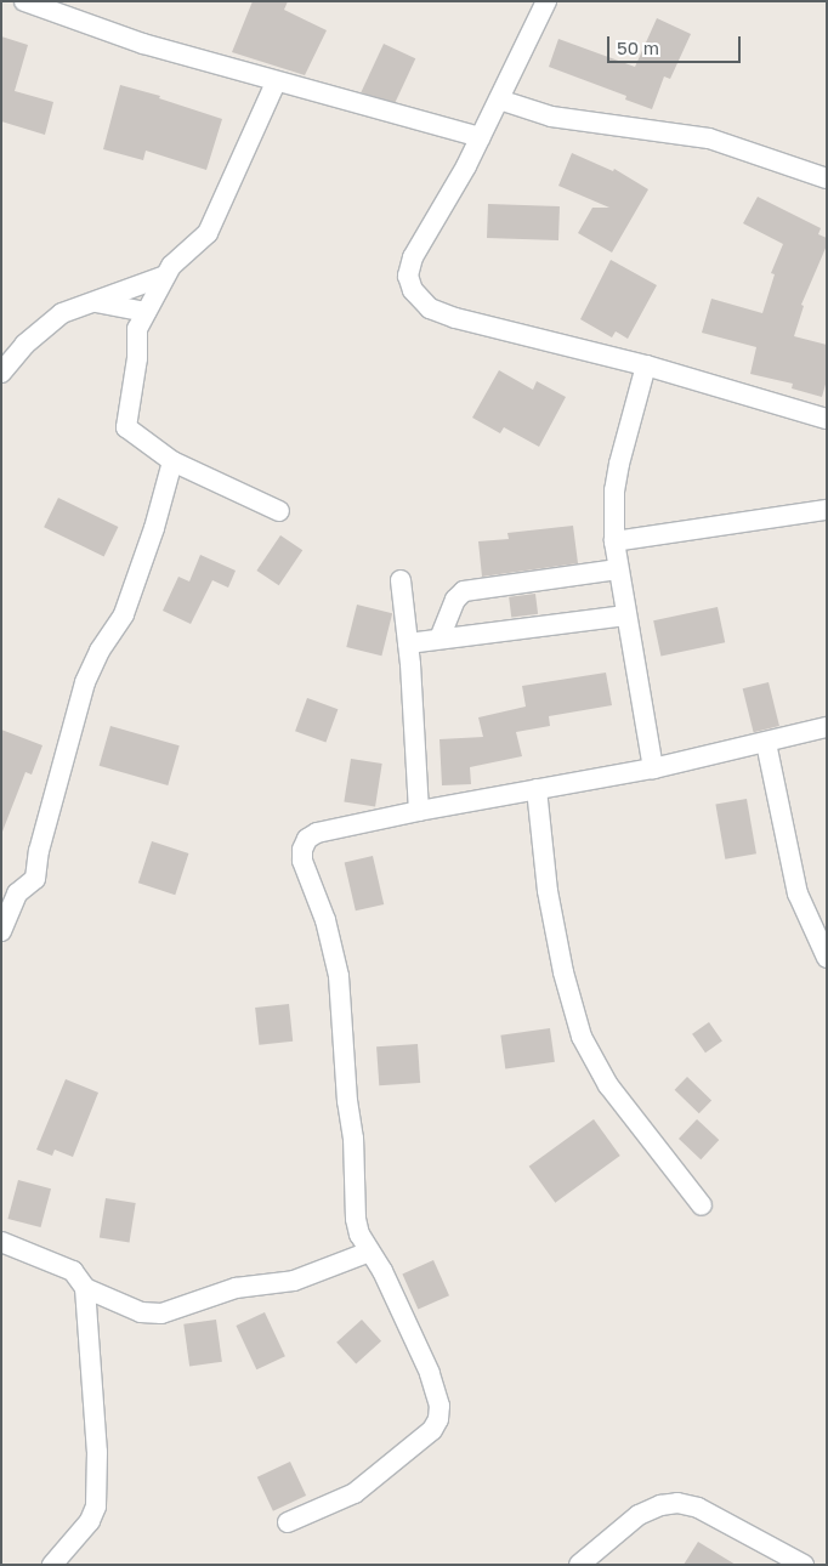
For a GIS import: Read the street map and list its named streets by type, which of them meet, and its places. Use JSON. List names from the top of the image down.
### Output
{
  "scale_bar": "50 m"
}
